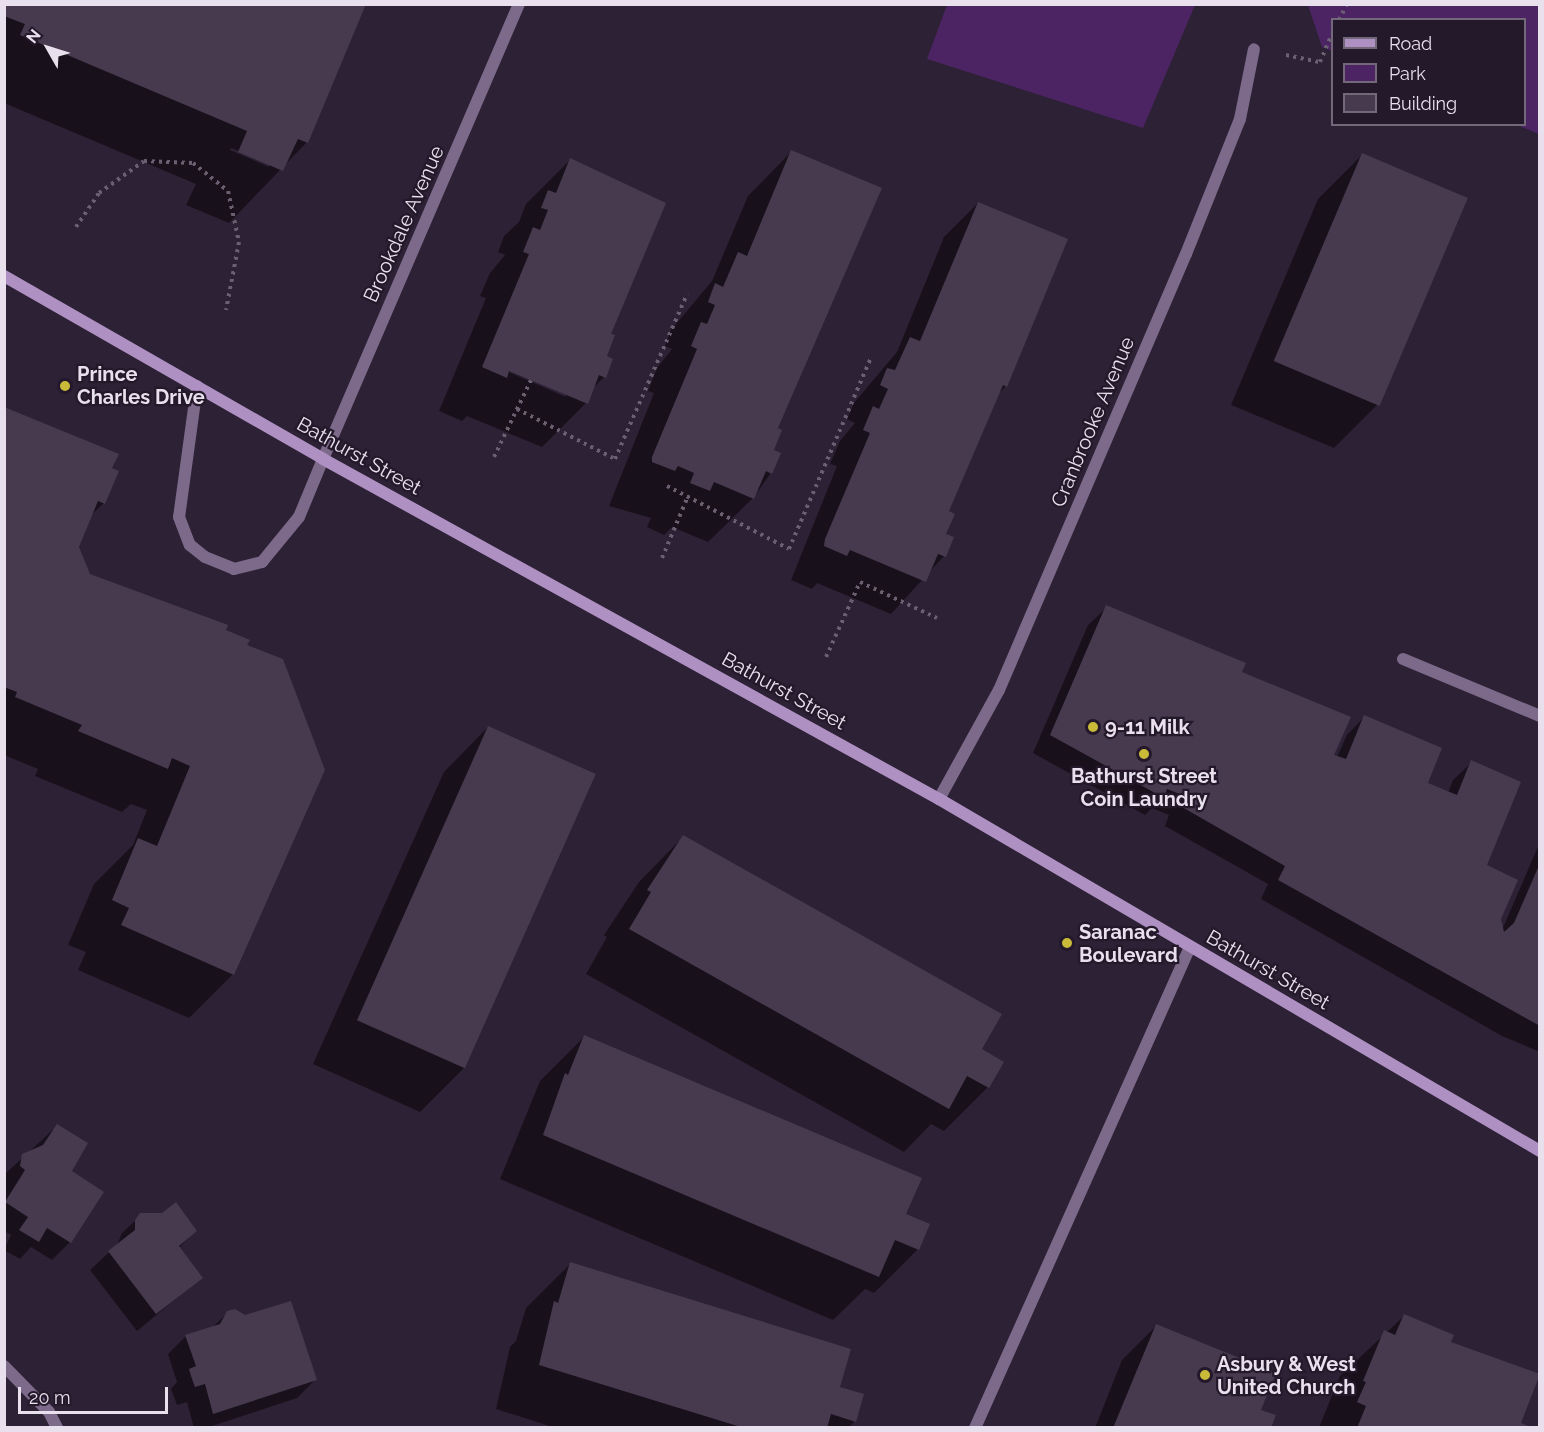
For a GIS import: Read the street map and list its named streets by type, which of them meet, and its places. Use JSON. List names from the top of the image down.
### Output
{
  "streets": {
    "main road": ["Bathurst Street"],
    "street": ["Brookdale Avenue", "Cranbrooke Avenue"]
  },
  "crossings": [
    ["Brookdale Avenue", "Bathurst Street"],
    ["Cranbrooke Avenue", "Bathurst Street"]
  ],
  "places": [
    "Prince Charles Drive",
    "9-11 Milk",
    "Bathurst Street Coin Laundry",
    "Saranac Boulevard",
    "Asbury & West United Church"
  ],
  "legend": ["Road", "Park", "Building"],
  "scale_bar": "20 m",
  "north": "top left"
}
